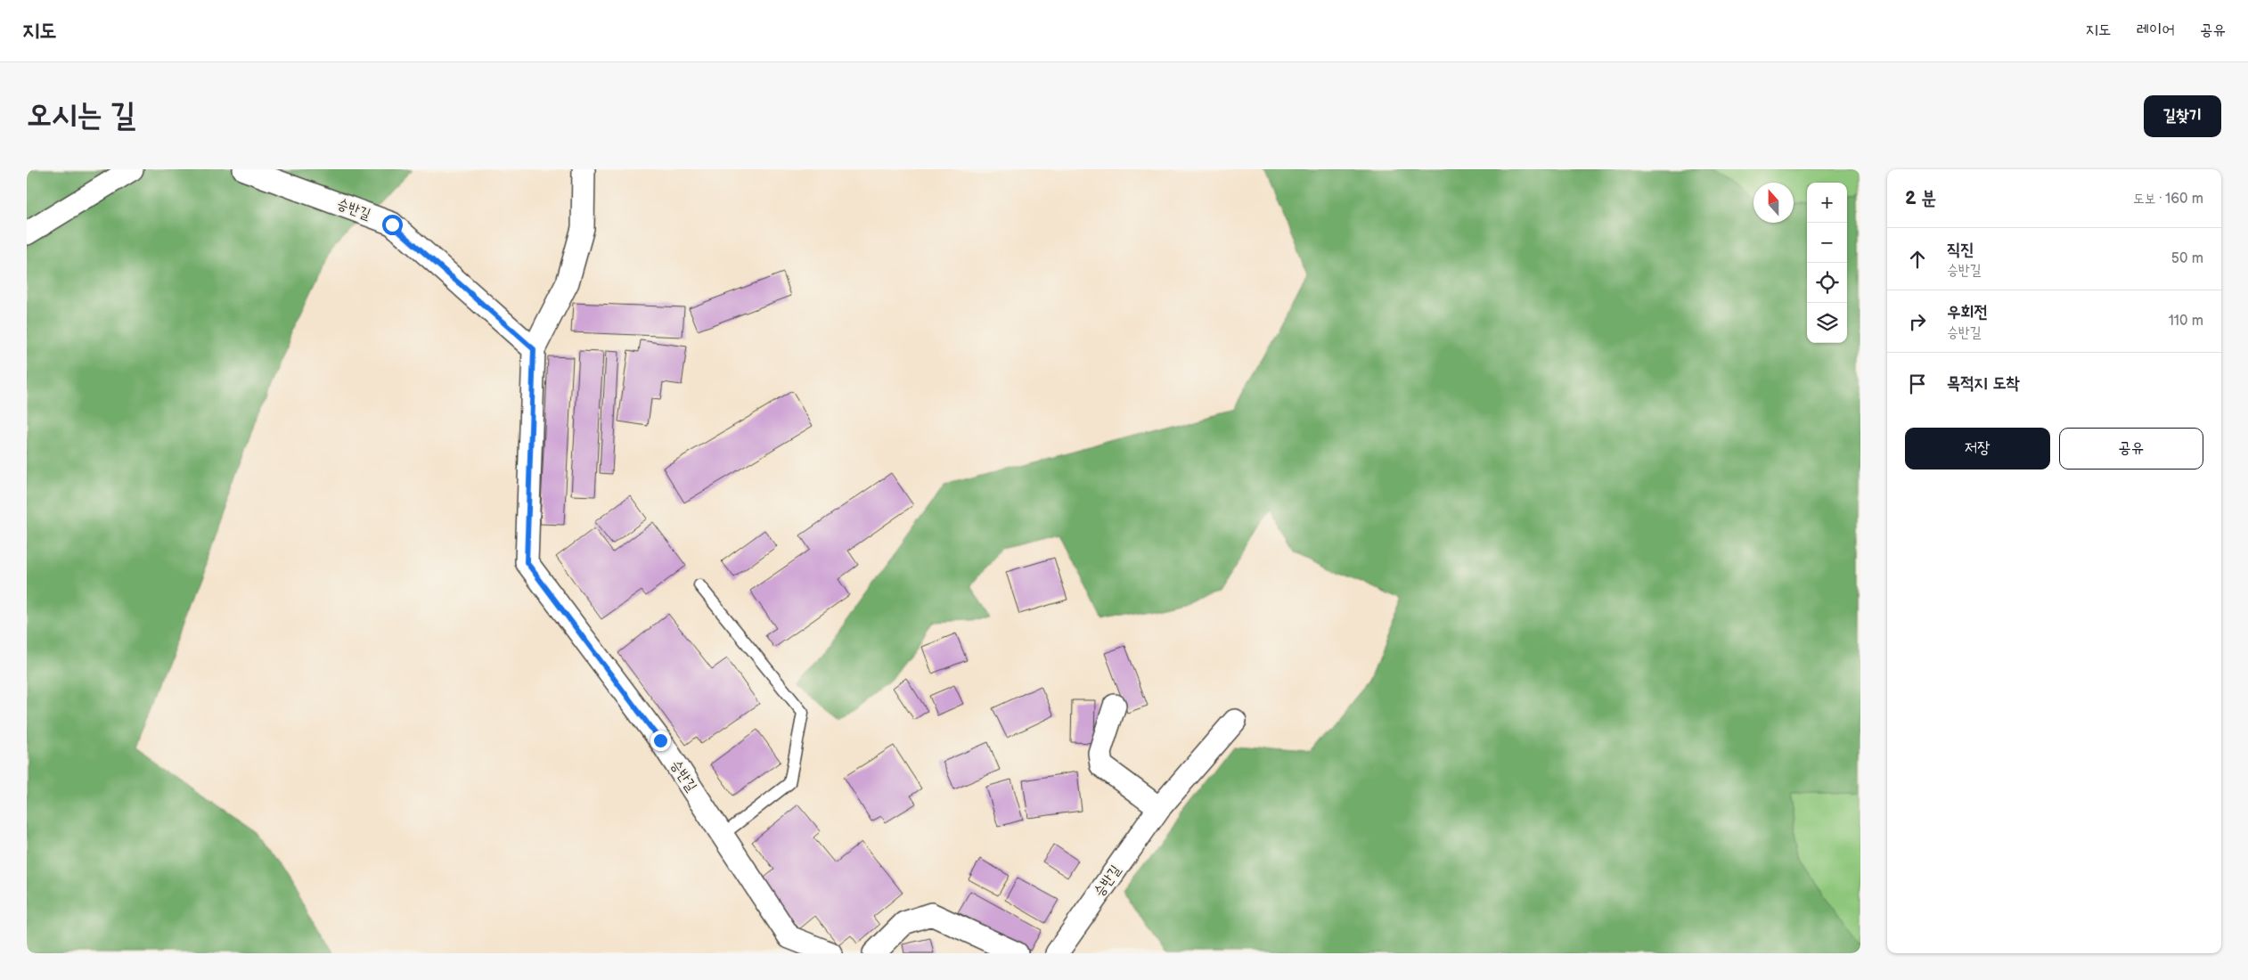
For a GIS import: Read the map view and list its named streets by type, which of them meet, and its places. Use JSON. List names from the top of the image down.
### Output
{
  "streets": {
    "street": ["승반길"]
  },
  "north": "top",
  "page": {
    "header": "지도",
    "nav": ["지도", "레이어", "공유"],
    "buttons": [
      "길찾기",
      ["저장", "공유"]
    ],
    "title": "오시는 길",
    "heading": ["2 분", "도보 · 160 m"],
    "map_buttons": ["+", "−"],
    "list": [
      ["직진", "승반길", "50 m"],
      ["우회전", "승반길", "110 m"],
      "목적지 도착"
    ]
  }
}
